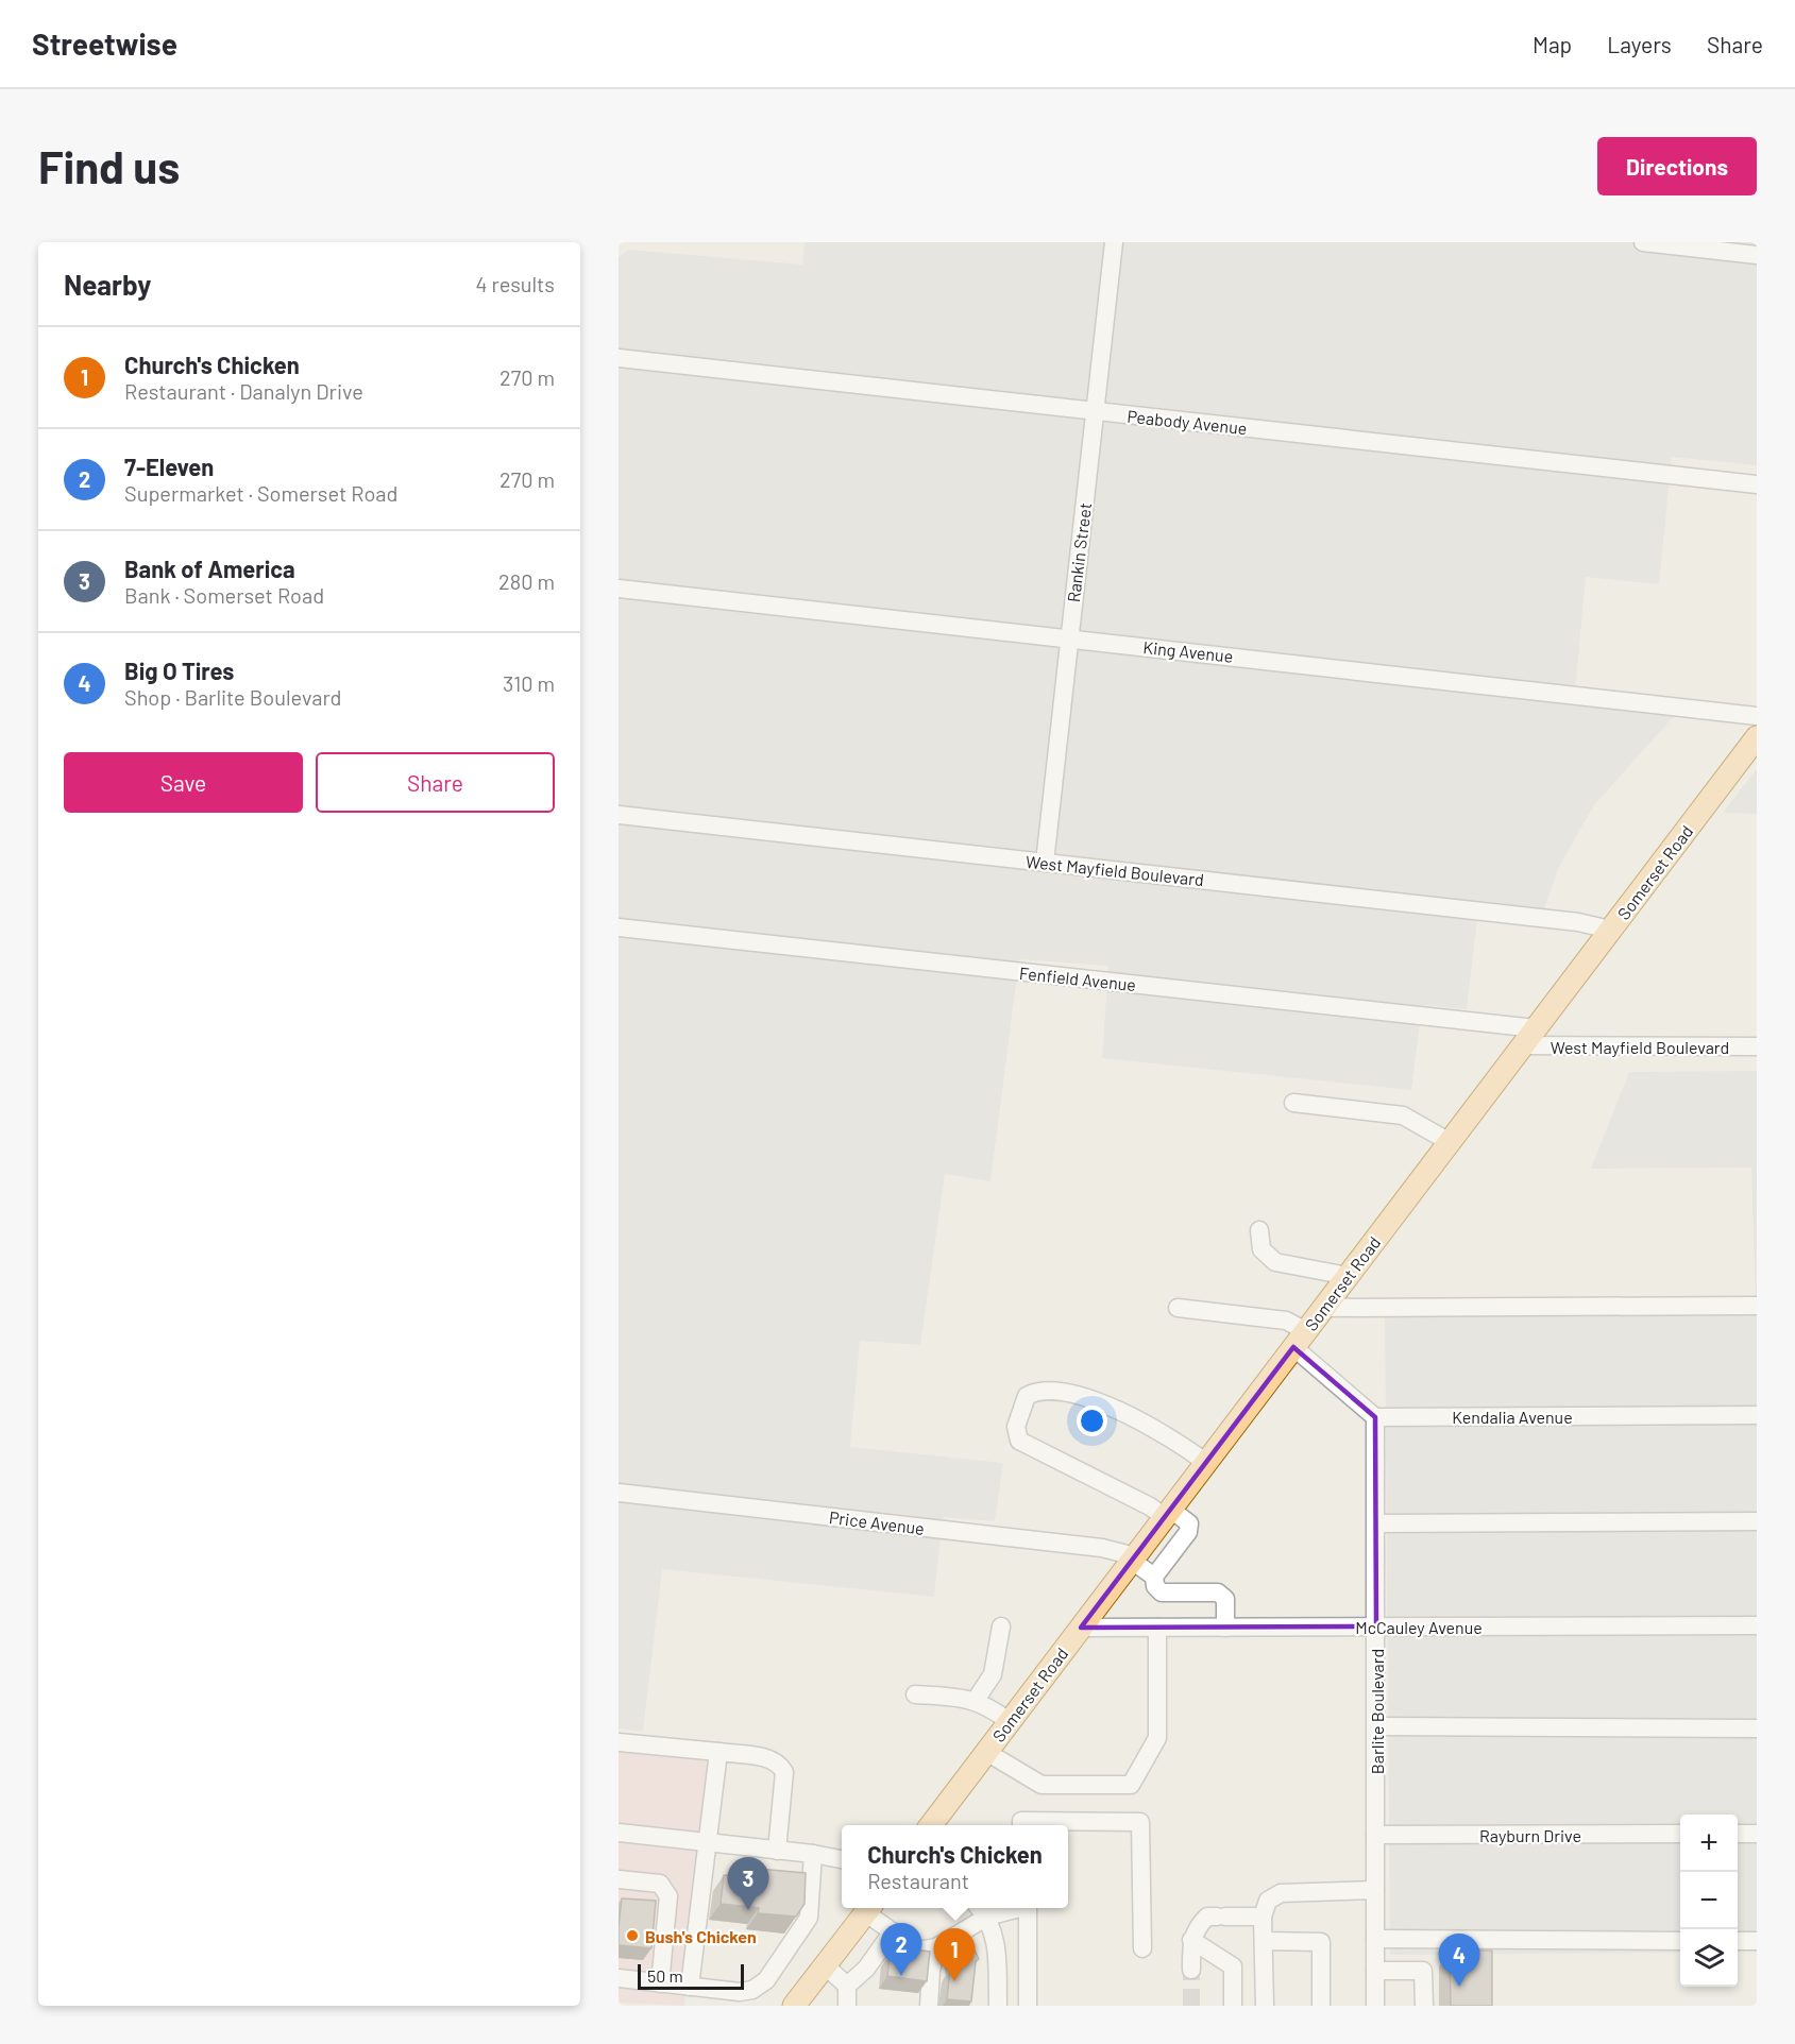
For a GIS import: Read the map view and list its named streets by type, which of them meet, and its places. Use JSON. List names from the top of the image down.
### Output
{
  "streets": {
    "main road": ["Somerset Road"],
    "street": [
      "Peabody Avenue",
      "Rankin Street",
      "King Avenue",
      "West Mayfield Boulevard",
      "Fenfield Avenue",
      "Kendalia Avenue",
      "Price Avenue",
      "McCauley Avenue",
      "Barlite Boulevard",
      "Rayburn Drive"
    ]
  },
  "crossings": [
    ["Peabody Avenue", "Rankin Street"],
    ["Rankin Street", "King Avenue"],
    ["Rankin Street", "West Mayfield Boulevard"],
    ["West Mayfield Boulevard", "Somerset Road"],
    ["West Mayfield Boulevard", "Fenfield Avenue"],
    ["Somerset Road", "Fenfield Avenue"],
    ["Somerset Road", "Price Avenue"],
    ["Somerset Road", "McCauley Avenue"],
    ["Kendalia Avenue", "Barlite Boulevard"],
    ["McCauley Avenue", "Barlite Boulevard"],
    ["Barlite Boulevard", "Rayburn Drive"]
  ],
  "places": ["Bush's Chicken"],
  "scale_bar": "50 m",
  "page": {
    "header": "Streetwise",
    "nav": ["Map", "Layers", "Share"],
    "buttons": [
      "Directions",
      ["Save", "Share"]
    ],
    "title": "Find us",
    "heading": ["Nearby", "4 results"],
    "list": [
      {
        "mark": "1",
        "name": "Church's Chicken",
        "note": "Restaurant · Danalyn Drive",
        "value": "270 m"
      },
      {
        "mark": "2",
        "name": "7-Eleven",
        "note": "Supermarket · Somerset Road",
        "value": "270 m"
      },
      {
        "mark": "3",
        "name": "Bank of America",
        "note": "Bank · Somerset Road",
        "value": "280 m"
      },
      {
        "mark": "4",
        "name": "Big O Tires",
        "note": "Shop · Barlite Boulevard",
        "value": "310 m"
      }
    ],
    "map_buttons": ["+", "−"],
    "popup": ["Church's Chicken", "Restaurant"],
    "pins": [
      "3",
      "2",
      "1",
      "4"
    ],
    "scale": "50 m"
  }
}
